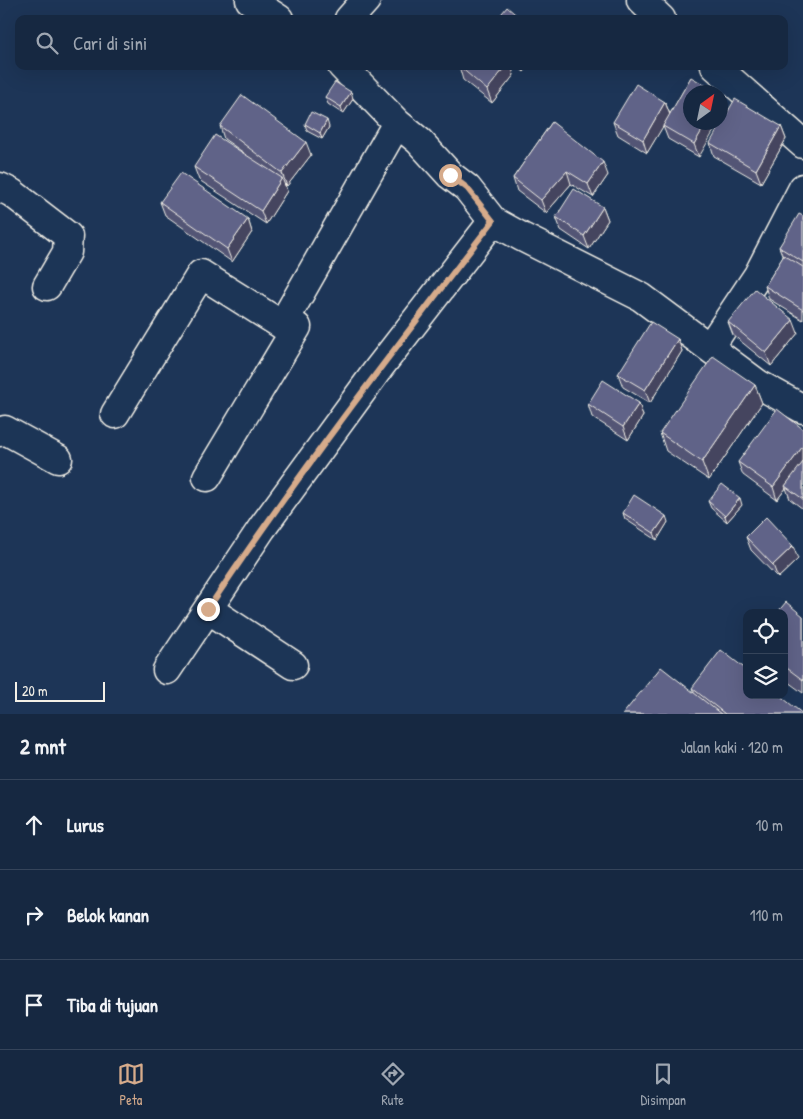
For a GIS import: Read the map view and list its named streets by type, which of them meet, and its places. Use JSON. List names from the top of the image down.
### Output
{
  "scale_bar": "20 m",
  "north": "top right",
  "page": {
    "search": "Cari di sini",
    "scale": "20 m",
    "heading": ["2 mnt", "Jalan kaki · 120 m"],
    "list": [
      ["Lurus", "10 m"],
      ["Belok kanan", "110 m"],
      "Tiba di tujuan"
    ],
    "nav": ["Peta", "Rute", "Disimpan"]
  }
}
